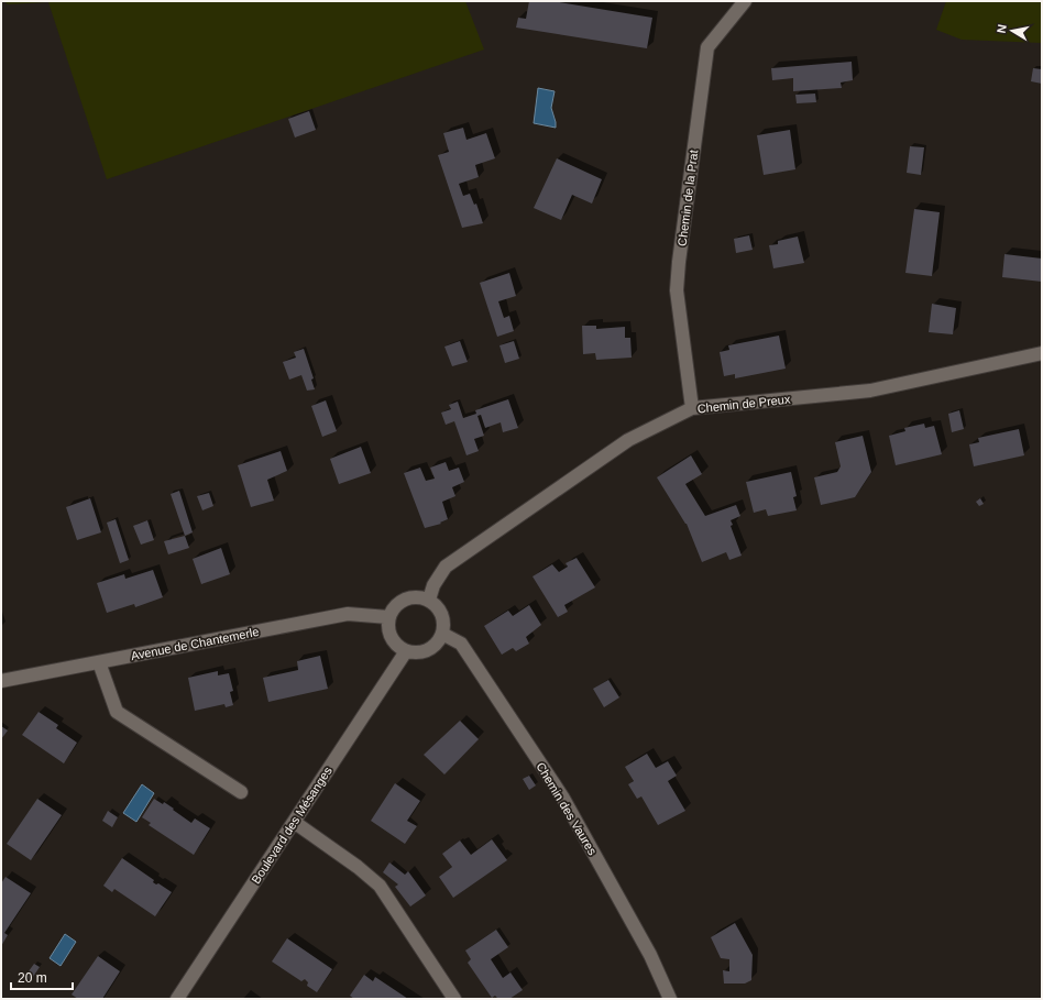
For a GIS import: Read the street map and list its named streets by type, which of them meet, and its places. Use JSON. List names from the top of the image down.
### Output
{
  "streets": {
    "street": [
      "Chemin de la Prat",
      "Chemin de Preux",
      "Avenue de Chantemerle",
      "Chemin des Vaures",
      "Boulevard des Mésanges"
    ]
  },
  "crossings": [
    ["Chemin de la Prat", "Chemin de Preux"],
    ["Chemin de Preux", "Avenue de Chantemerle"],
    ["Chemin de Preux", "Chemin des Vaures"],
    ["Chemin de Preux", "Boulevard des Mésanges"],
    ["Avenue de Chantemerle", "Chemin des Vaures"],
    ["Avenue de Chantemerle", "Boulevard des Mésanges"],
    ["Chemin des Vaures", "Boulevard des Mésanges"]
  ],
  "scale_bar": "20 m",
  "north": "left"
}
